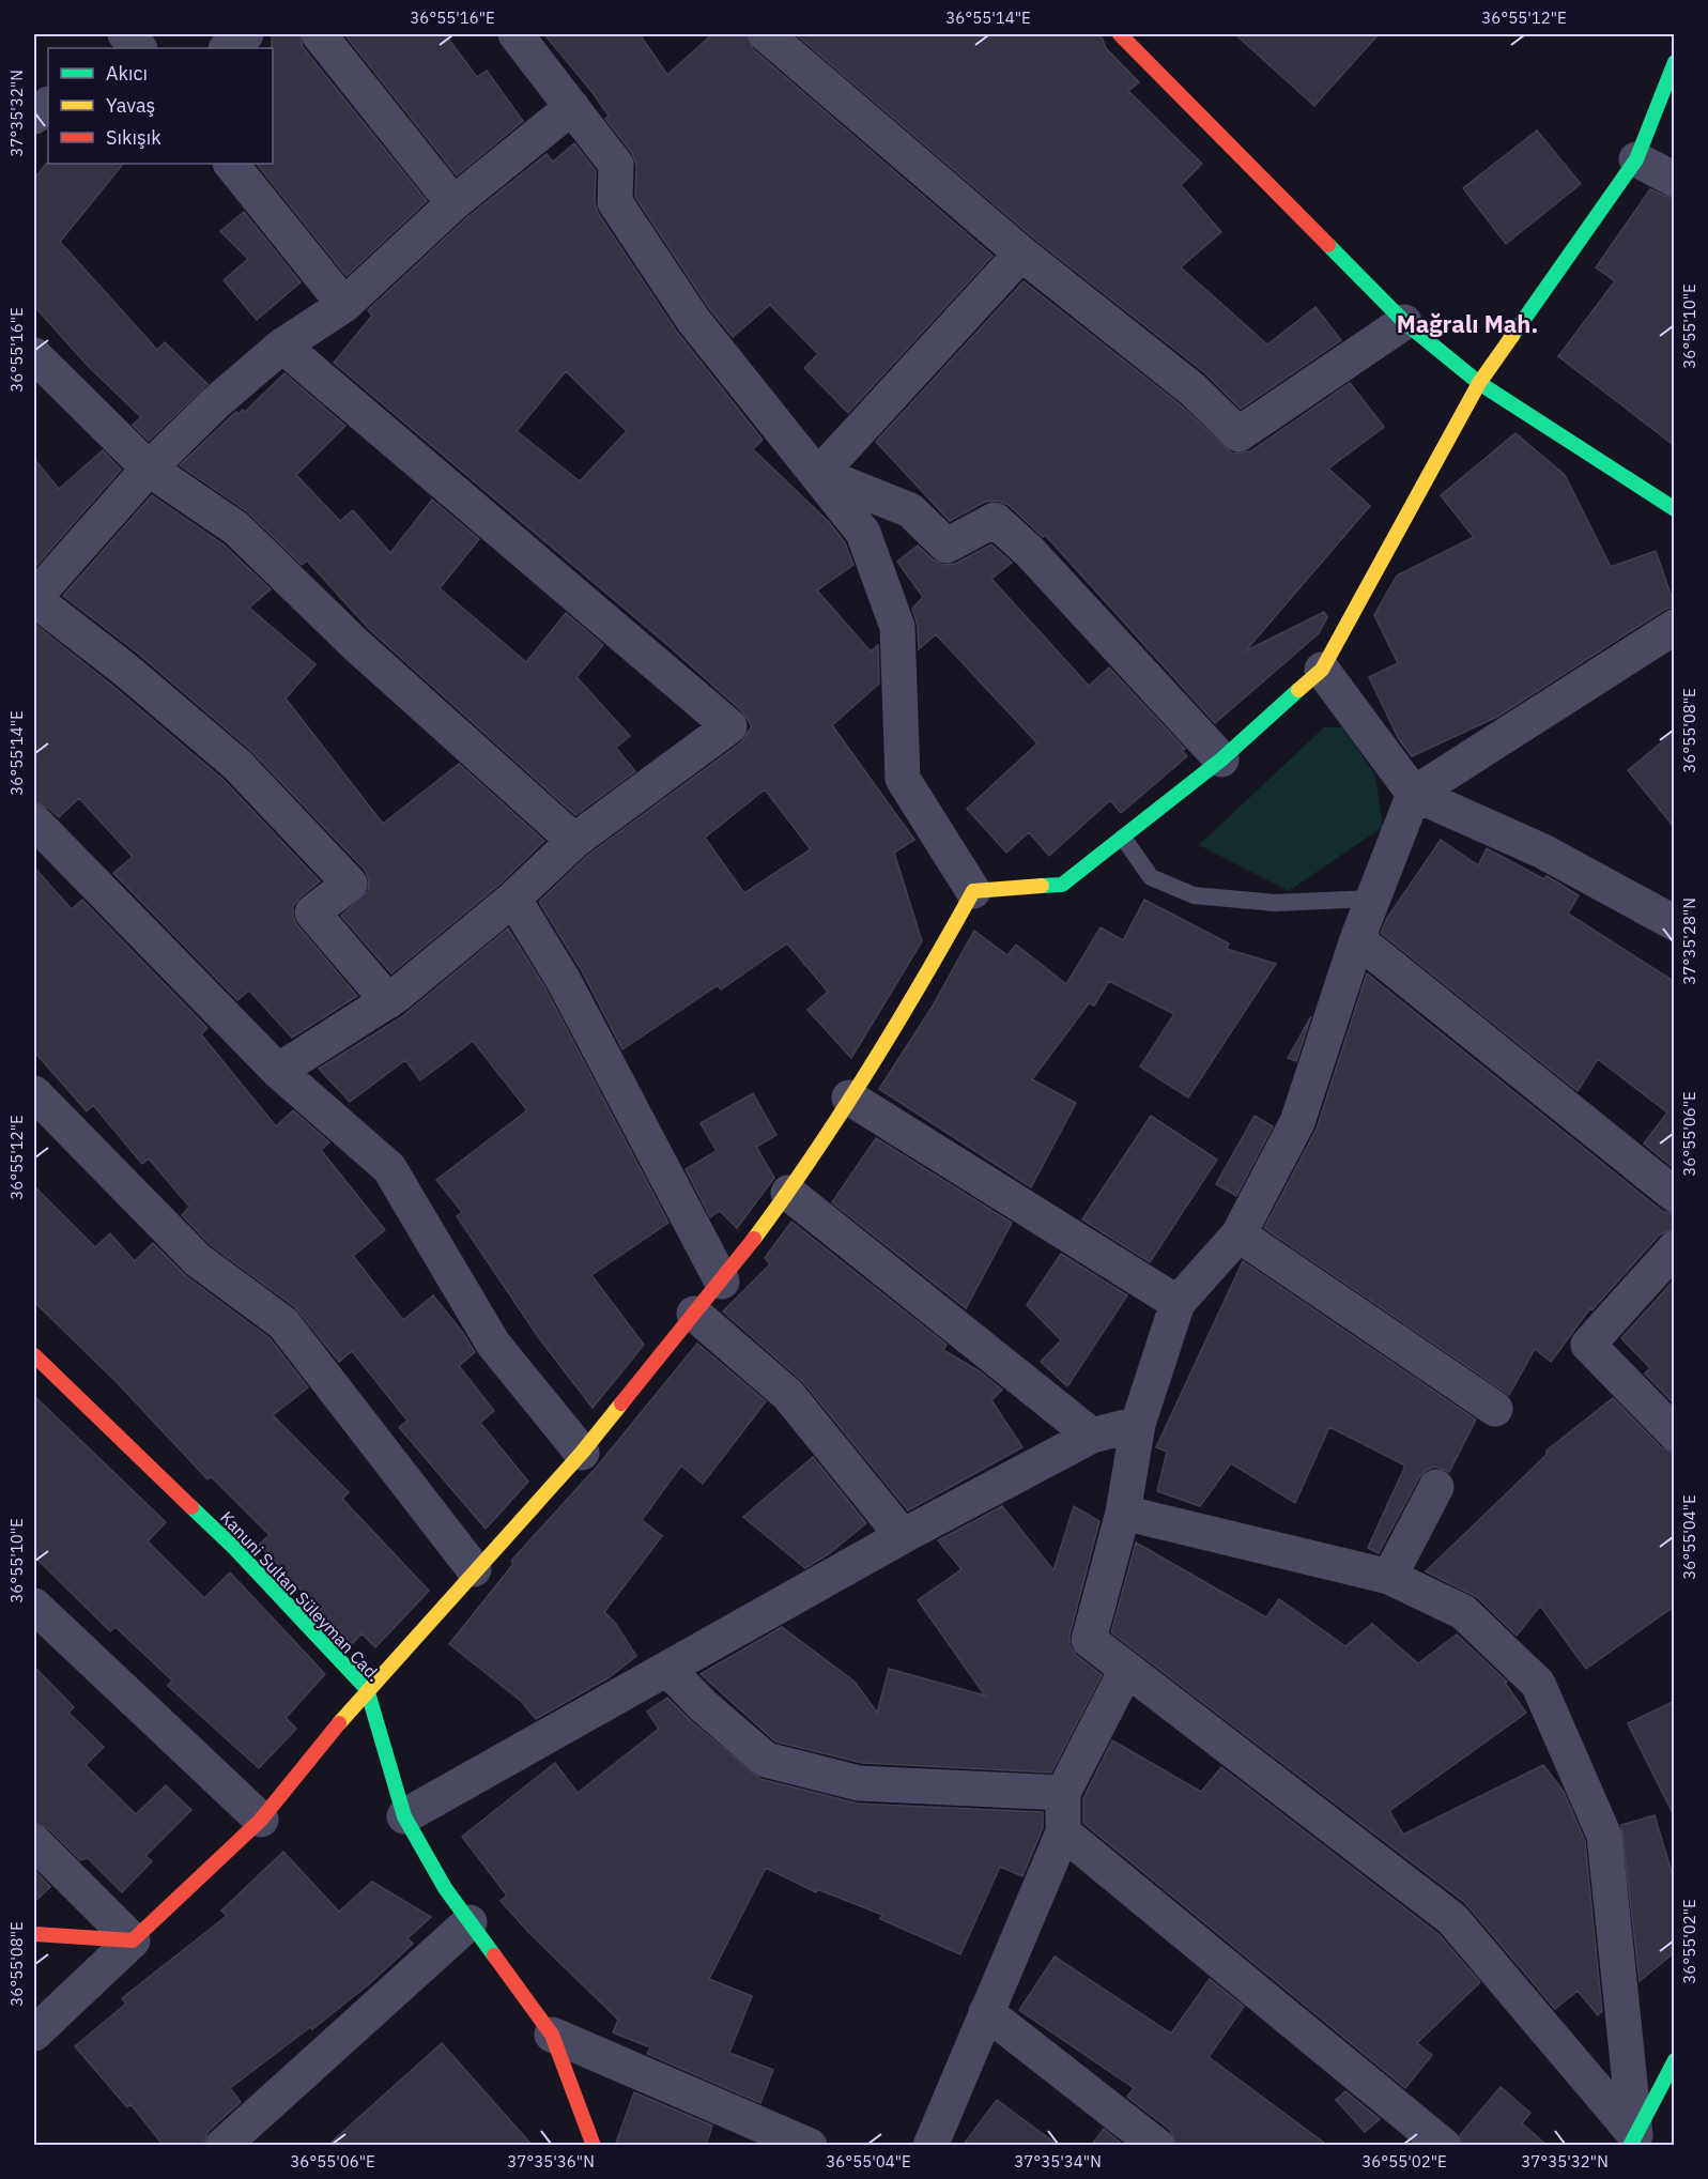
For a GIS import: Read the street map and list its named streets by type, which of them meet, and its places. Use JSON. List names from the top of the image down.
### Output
{
  "streets": {
    "street": ["Kanuni Sultan Süleyman Cad."]
  },
  "districts": ["Mağralı Mah."],
  "legend": ["Akıcı", "Yavaş", "Sıkışık"],
  "coordinates": [
    "36°55'16\"E",
    "36°55'14\"E",
    "36°55'12\"E",
    "37°35'32\"N",
    "36°55'10\"E",
    "36°55'08\"E",
    "37°35'28\"N",
    "36°55'06\"E",
    "36°55'04\"E",
    "36°55'02\"E",
    "37°35'36\"N",
    "37°35'34\"N"
  ]
}
